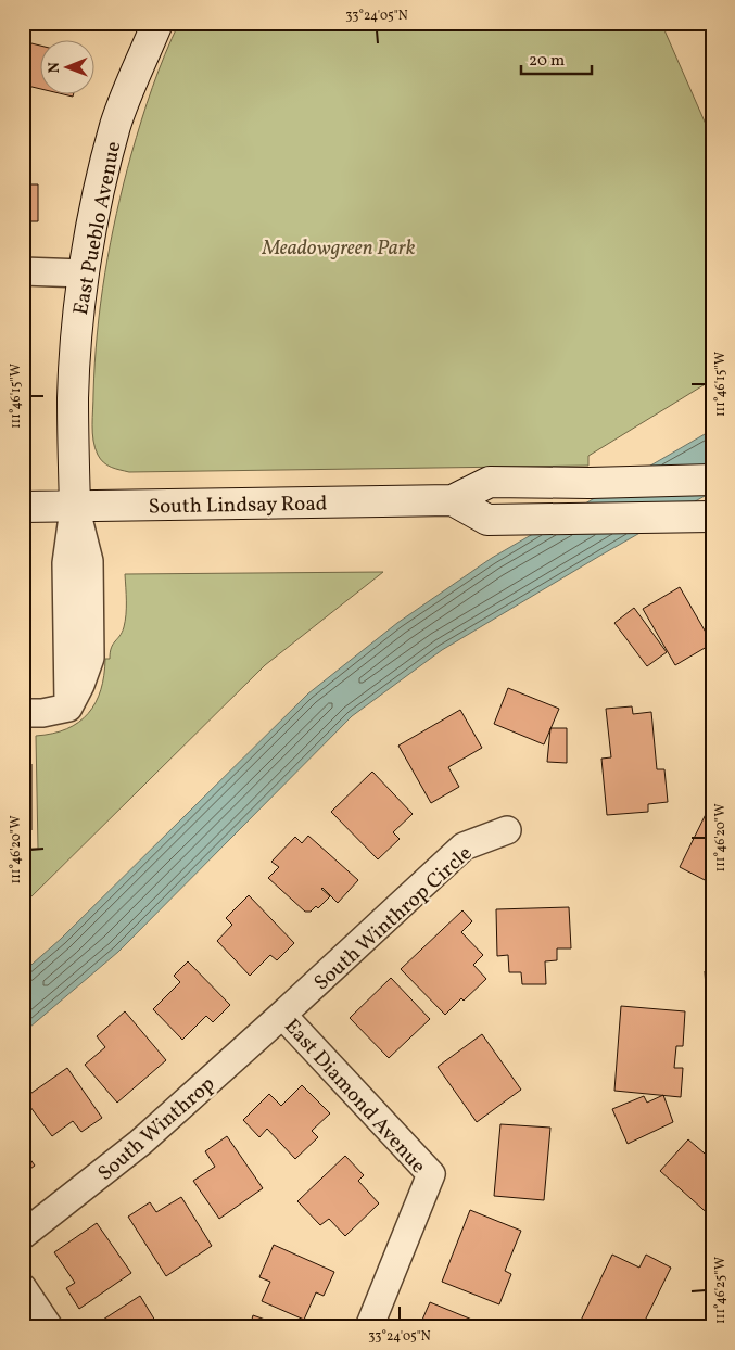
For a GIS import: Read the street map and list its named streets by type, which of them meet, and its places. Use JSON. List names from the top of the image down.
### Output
{
  "streets": {
    "main road": ["East Pueblo Avenue", "South Lindsay Road"],
    "street": ["South Winthrop Circle", "East Diamond Avenue", "South Winthrop"]
  },
  "crossings": [
    ["East Pueblo Avenue", "South Lindsay Road"],
    ["South Winthrop Circle", "East Diamond Avenue"],
    ["South Winthrop Circle", "South Winthrop"],
    ["East Diamond Avenue", "South Winthrop"]
  ],
  "parks": ["Meadowgreen Park"],
  "scale_bar": "20 m",
  "north": "left",
  "coordinates": [
    "33°24'05\"N",
    "111°46'15\"W",
    "111°46'20\"W",
    "111°46'25\"W"
  ]
}
